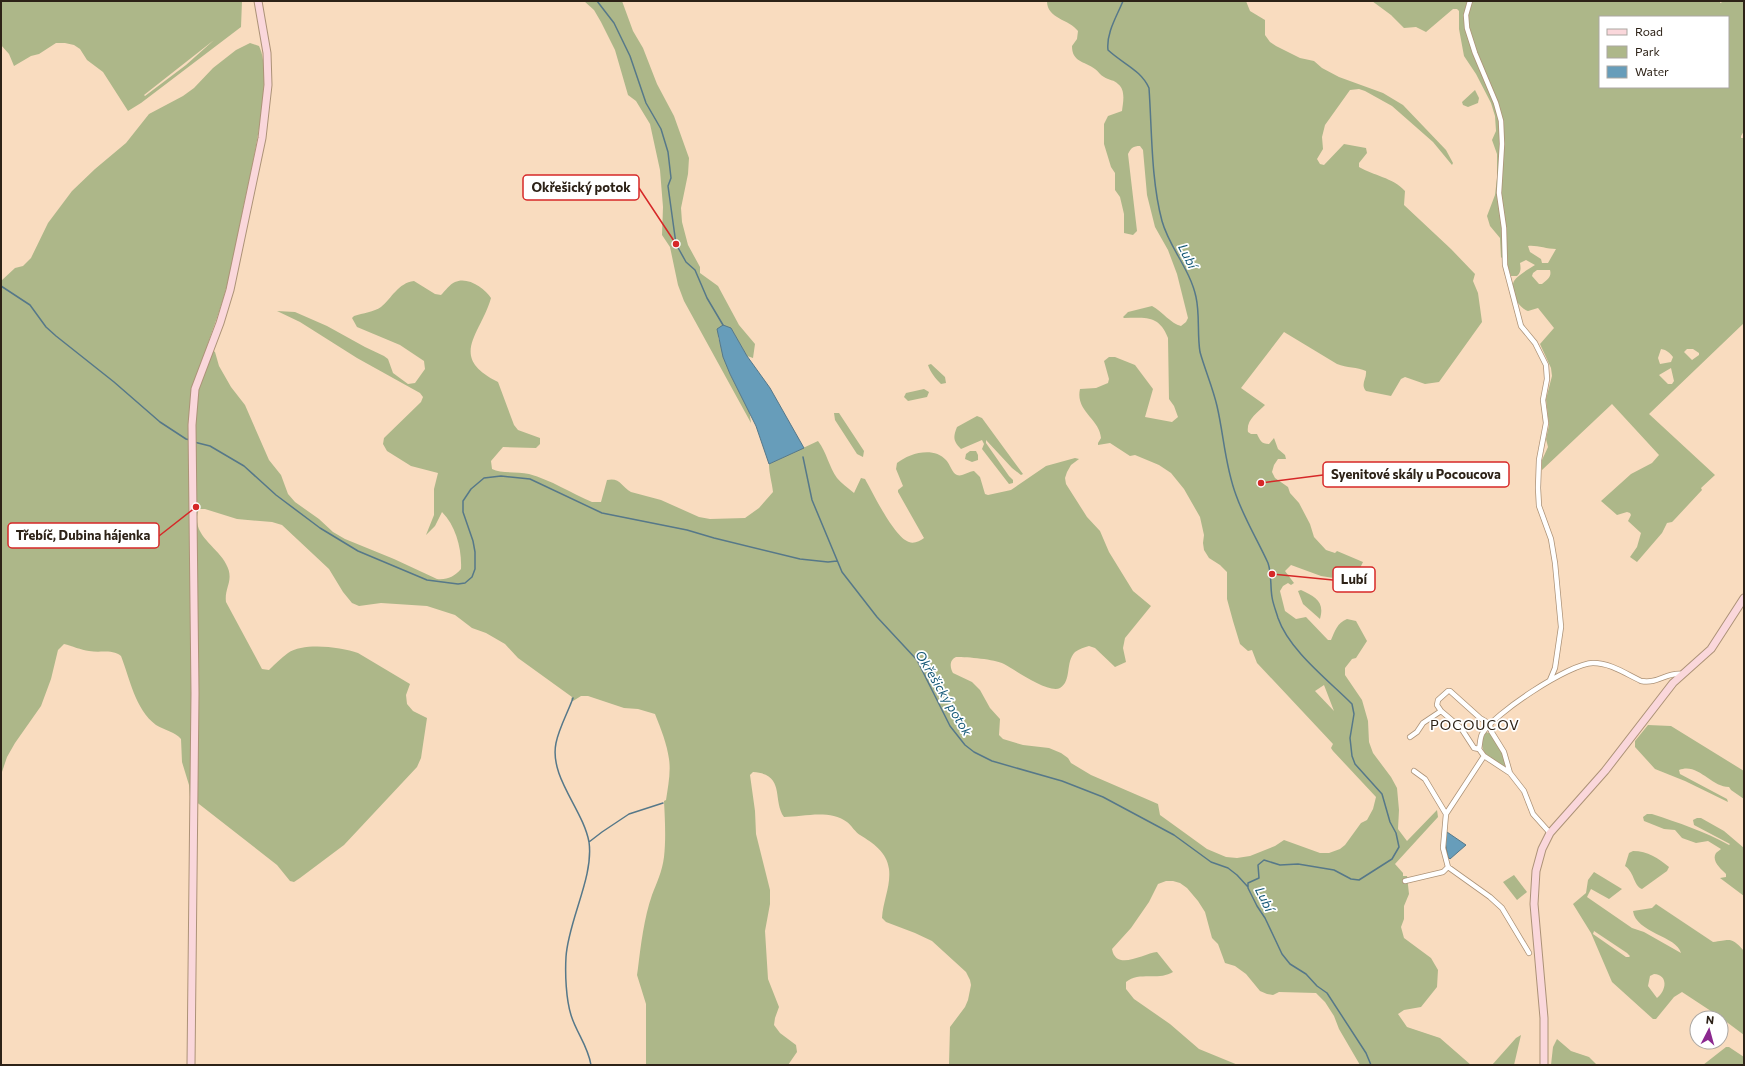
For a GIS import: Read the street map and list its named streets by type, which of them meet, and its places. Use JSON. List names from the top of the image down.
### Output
{
  "districts": ["POCOUCOV"],
  "water": ["Lubí", "Okřešický potok"],
  "places": [
    "Okřešický potok",
    "Syenitové skály u Pocoucova",
    "Třebíč, Dubina hájenka",
    "Lubí"
  ],
  "legend": ["Road", "Park", "Water"],
  "north": "top"
}
